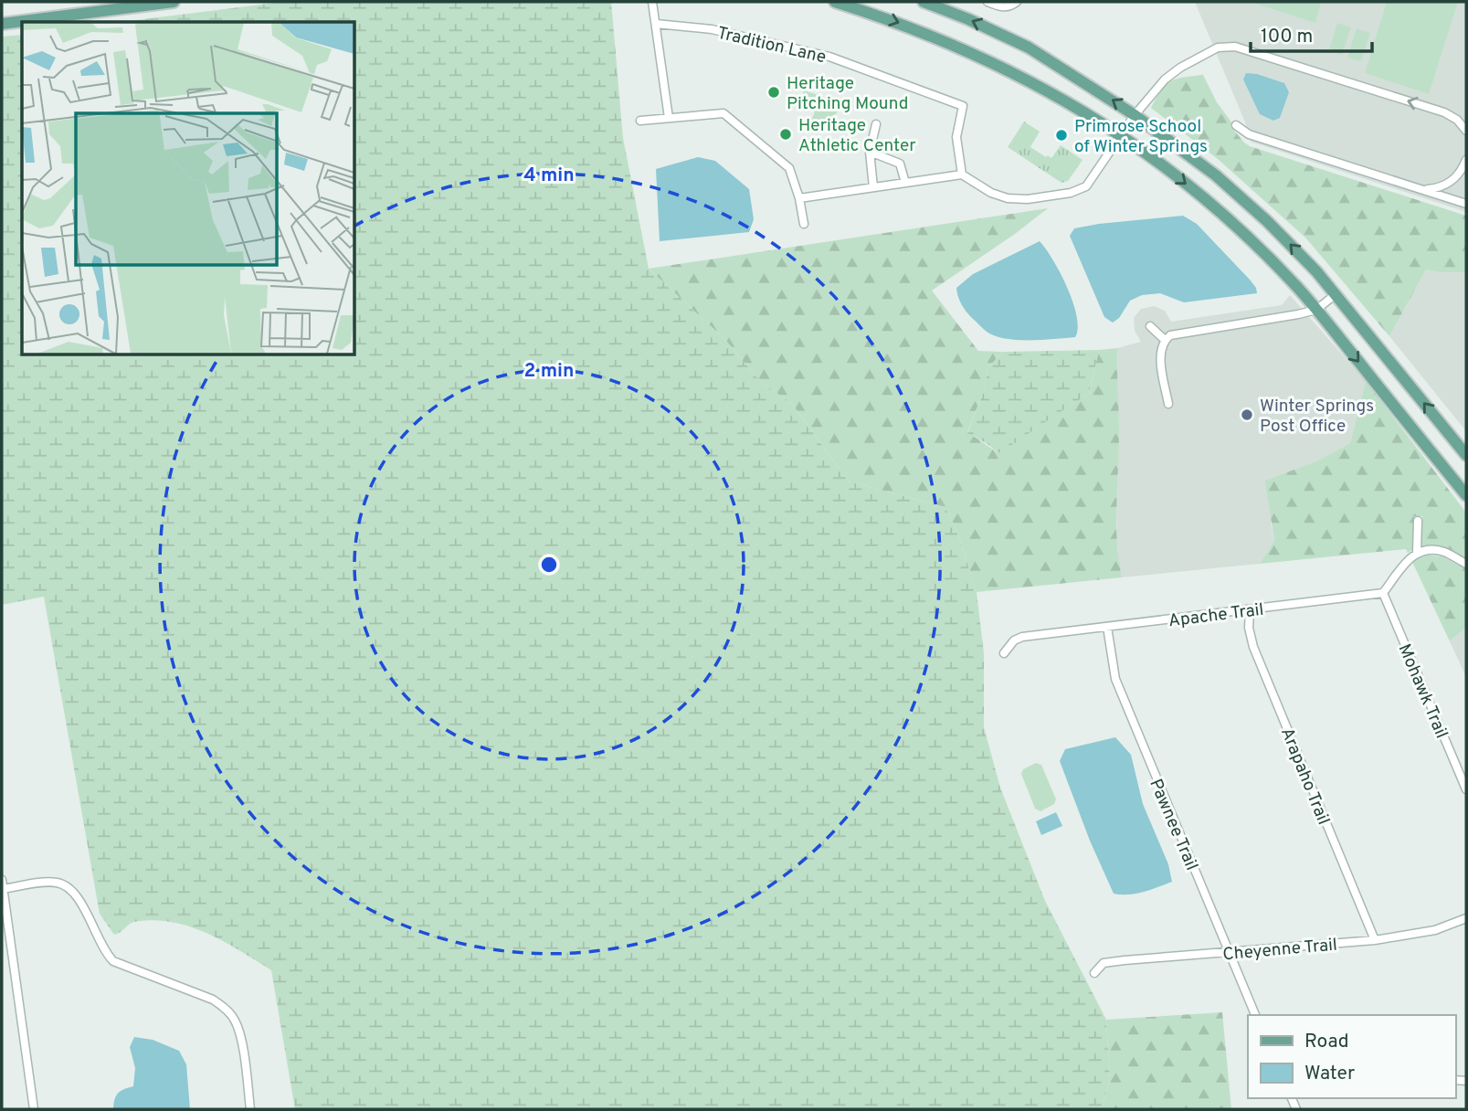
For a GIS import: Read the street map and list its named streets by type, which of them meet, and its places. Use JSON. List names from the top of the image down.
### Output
{
  "streets": {
    "street": [
      "Tradition Lane",
      "Apache Trail",
      "Mohawk Trail",
      "Arapaho Trail",
      "Pawnee Trail",
      "Cheyenne Trail"
    ]
  },
  "crossings": [
    ["Apache Trail", "Mohawk Trail"],
    ["Apache Trail", "Arapaho Trail"],
    ["Apache Trail", "Pawnee Trail"],
    ["Arapaho Trail", "Cheyenne Trail"],
    ["Pawnee Trail", "Cheyenne Trail"]
  ],
  "places": [
    "Heritage Pitching Mound",
    "Heritage Athletic Center",
    "Primrose School of Winter Springs",
    "Winter Springs Post Office"
  ],
  "legend": ["Road", "Water"],
  "scale_bar": "100 m",
  "rings": ["4 min", "2 min"]
}
